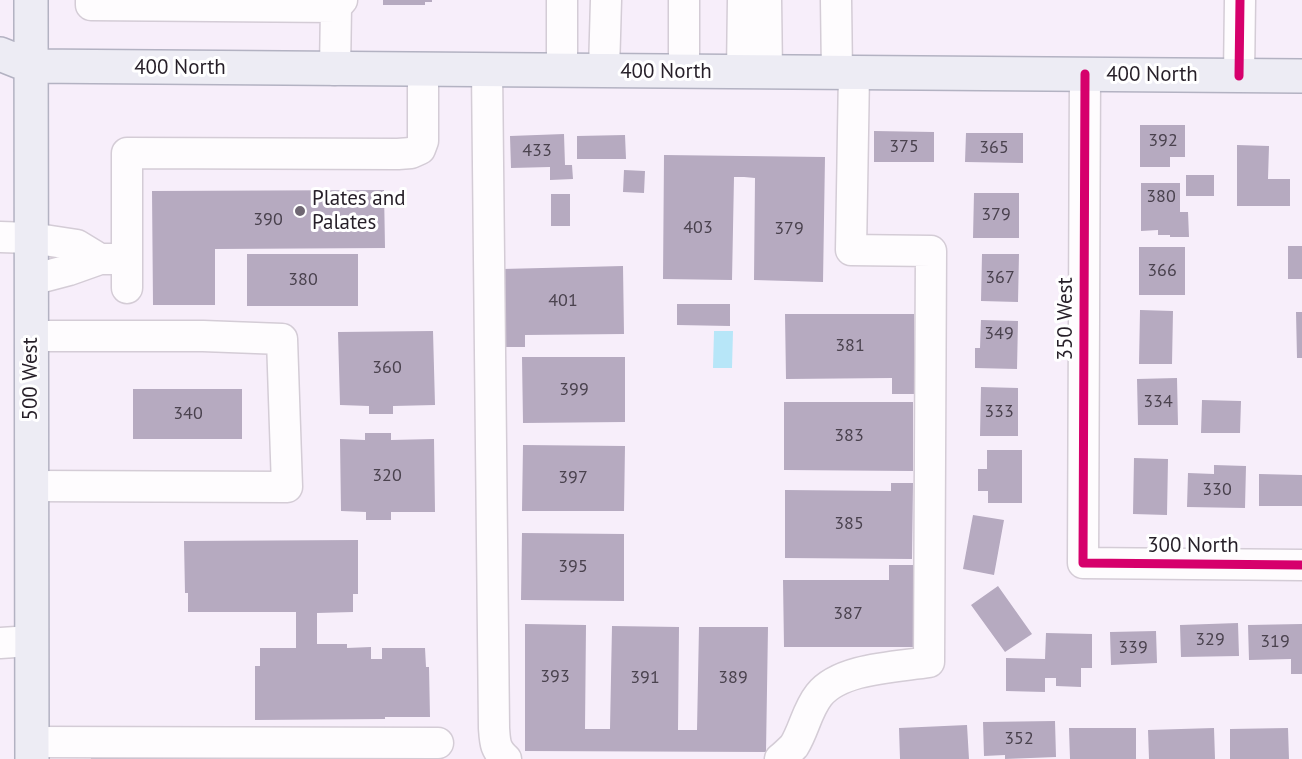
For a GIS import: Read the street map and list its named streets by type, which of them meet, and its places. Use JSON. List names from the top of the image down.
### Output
{
  "streets": {
    "main road": ["400 North", "500 West"],
    "street": ["350 West", "300 North"]
  },
  "crossings": [
    ["400 North", "350 West"],
    ["400 North", "500 West"],
    ["350 West", "300 North"]
  ],
  "places": ["Plates and Palates"],
  "house_numbers": [
    "392",
    "375",
    "365",
    "433",
    "380",
    "379",
    "390",
    "403",
    "379",
    "366",
    "367",
    "380",
    "401",
    "349",
    "381",
    "360",
    "399",
    "334",
    "333",
    "340",
    "383",
    "320",
    "397",
    "330",
    "385",
    "395",
    "387",
    "329",
    "319",
    "339",
    "393",
    "391",
    "389",
    "352"
  ]
}
